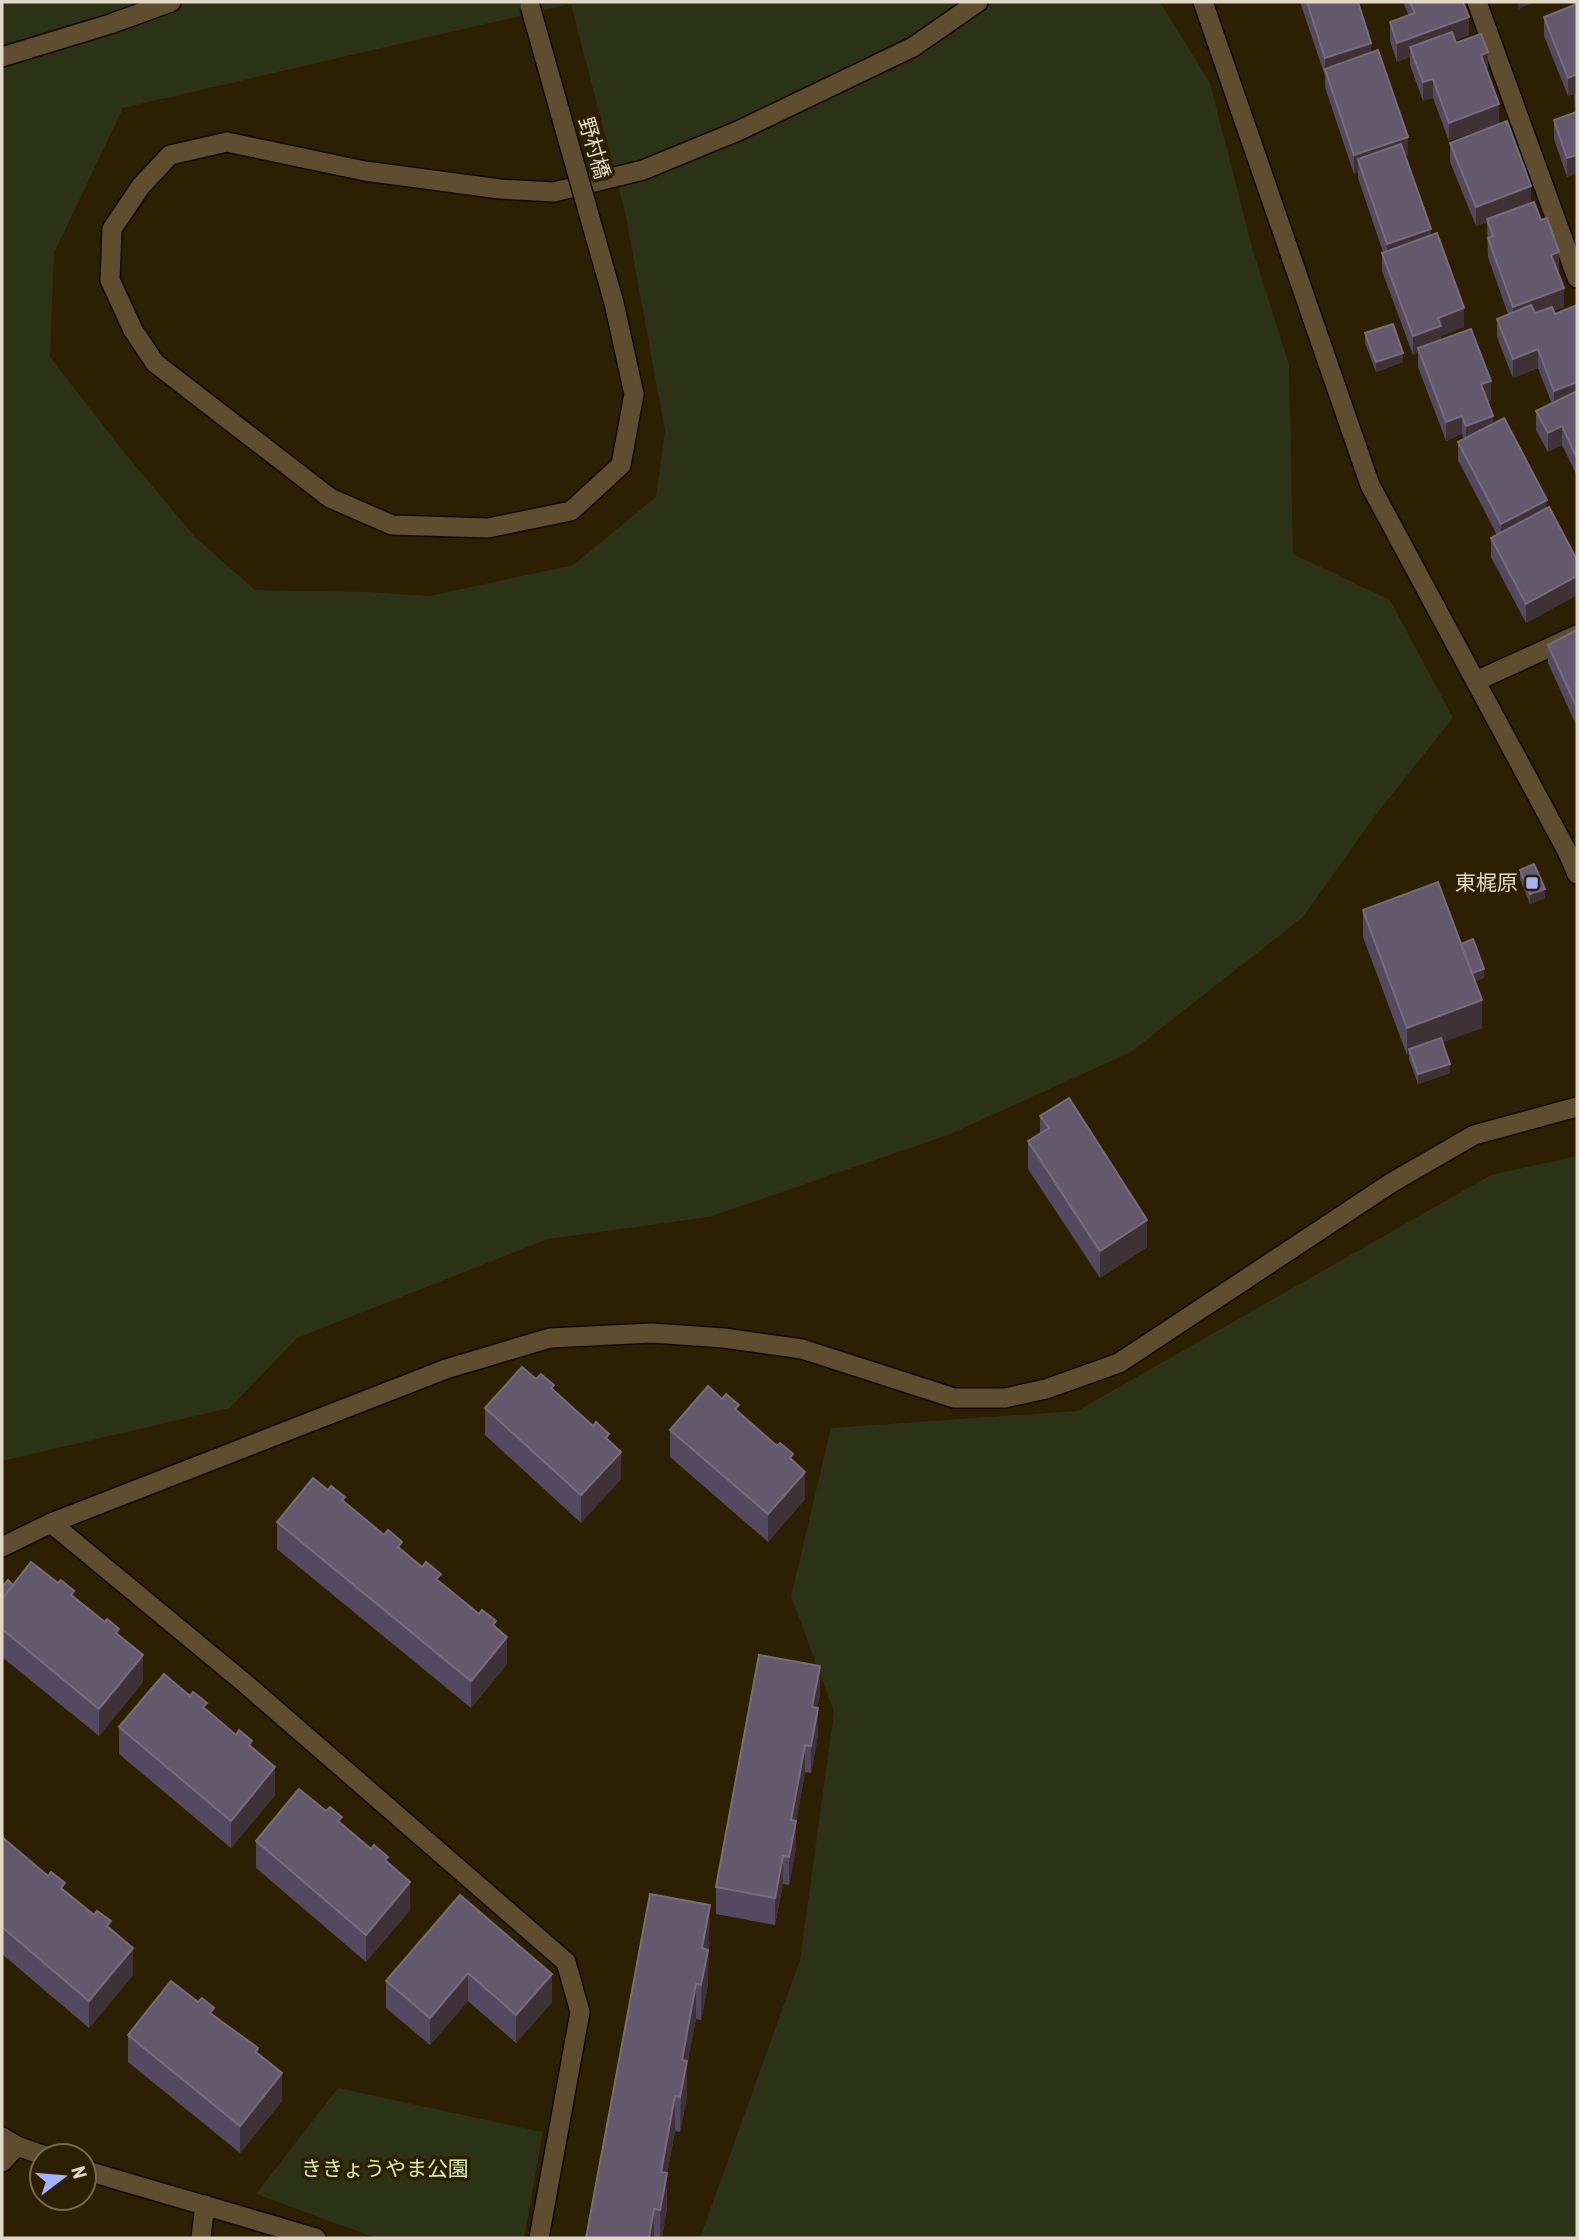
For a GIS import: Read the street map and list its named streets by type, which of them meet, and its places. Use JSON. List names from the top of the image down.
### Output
{
  "streets": {
    "street": ["野村橋"]
  },
  "parks": ["ききょうやま公園"],
  "places": {
    "transit": ["東梶原"]
  },
  "north": "right"
}
